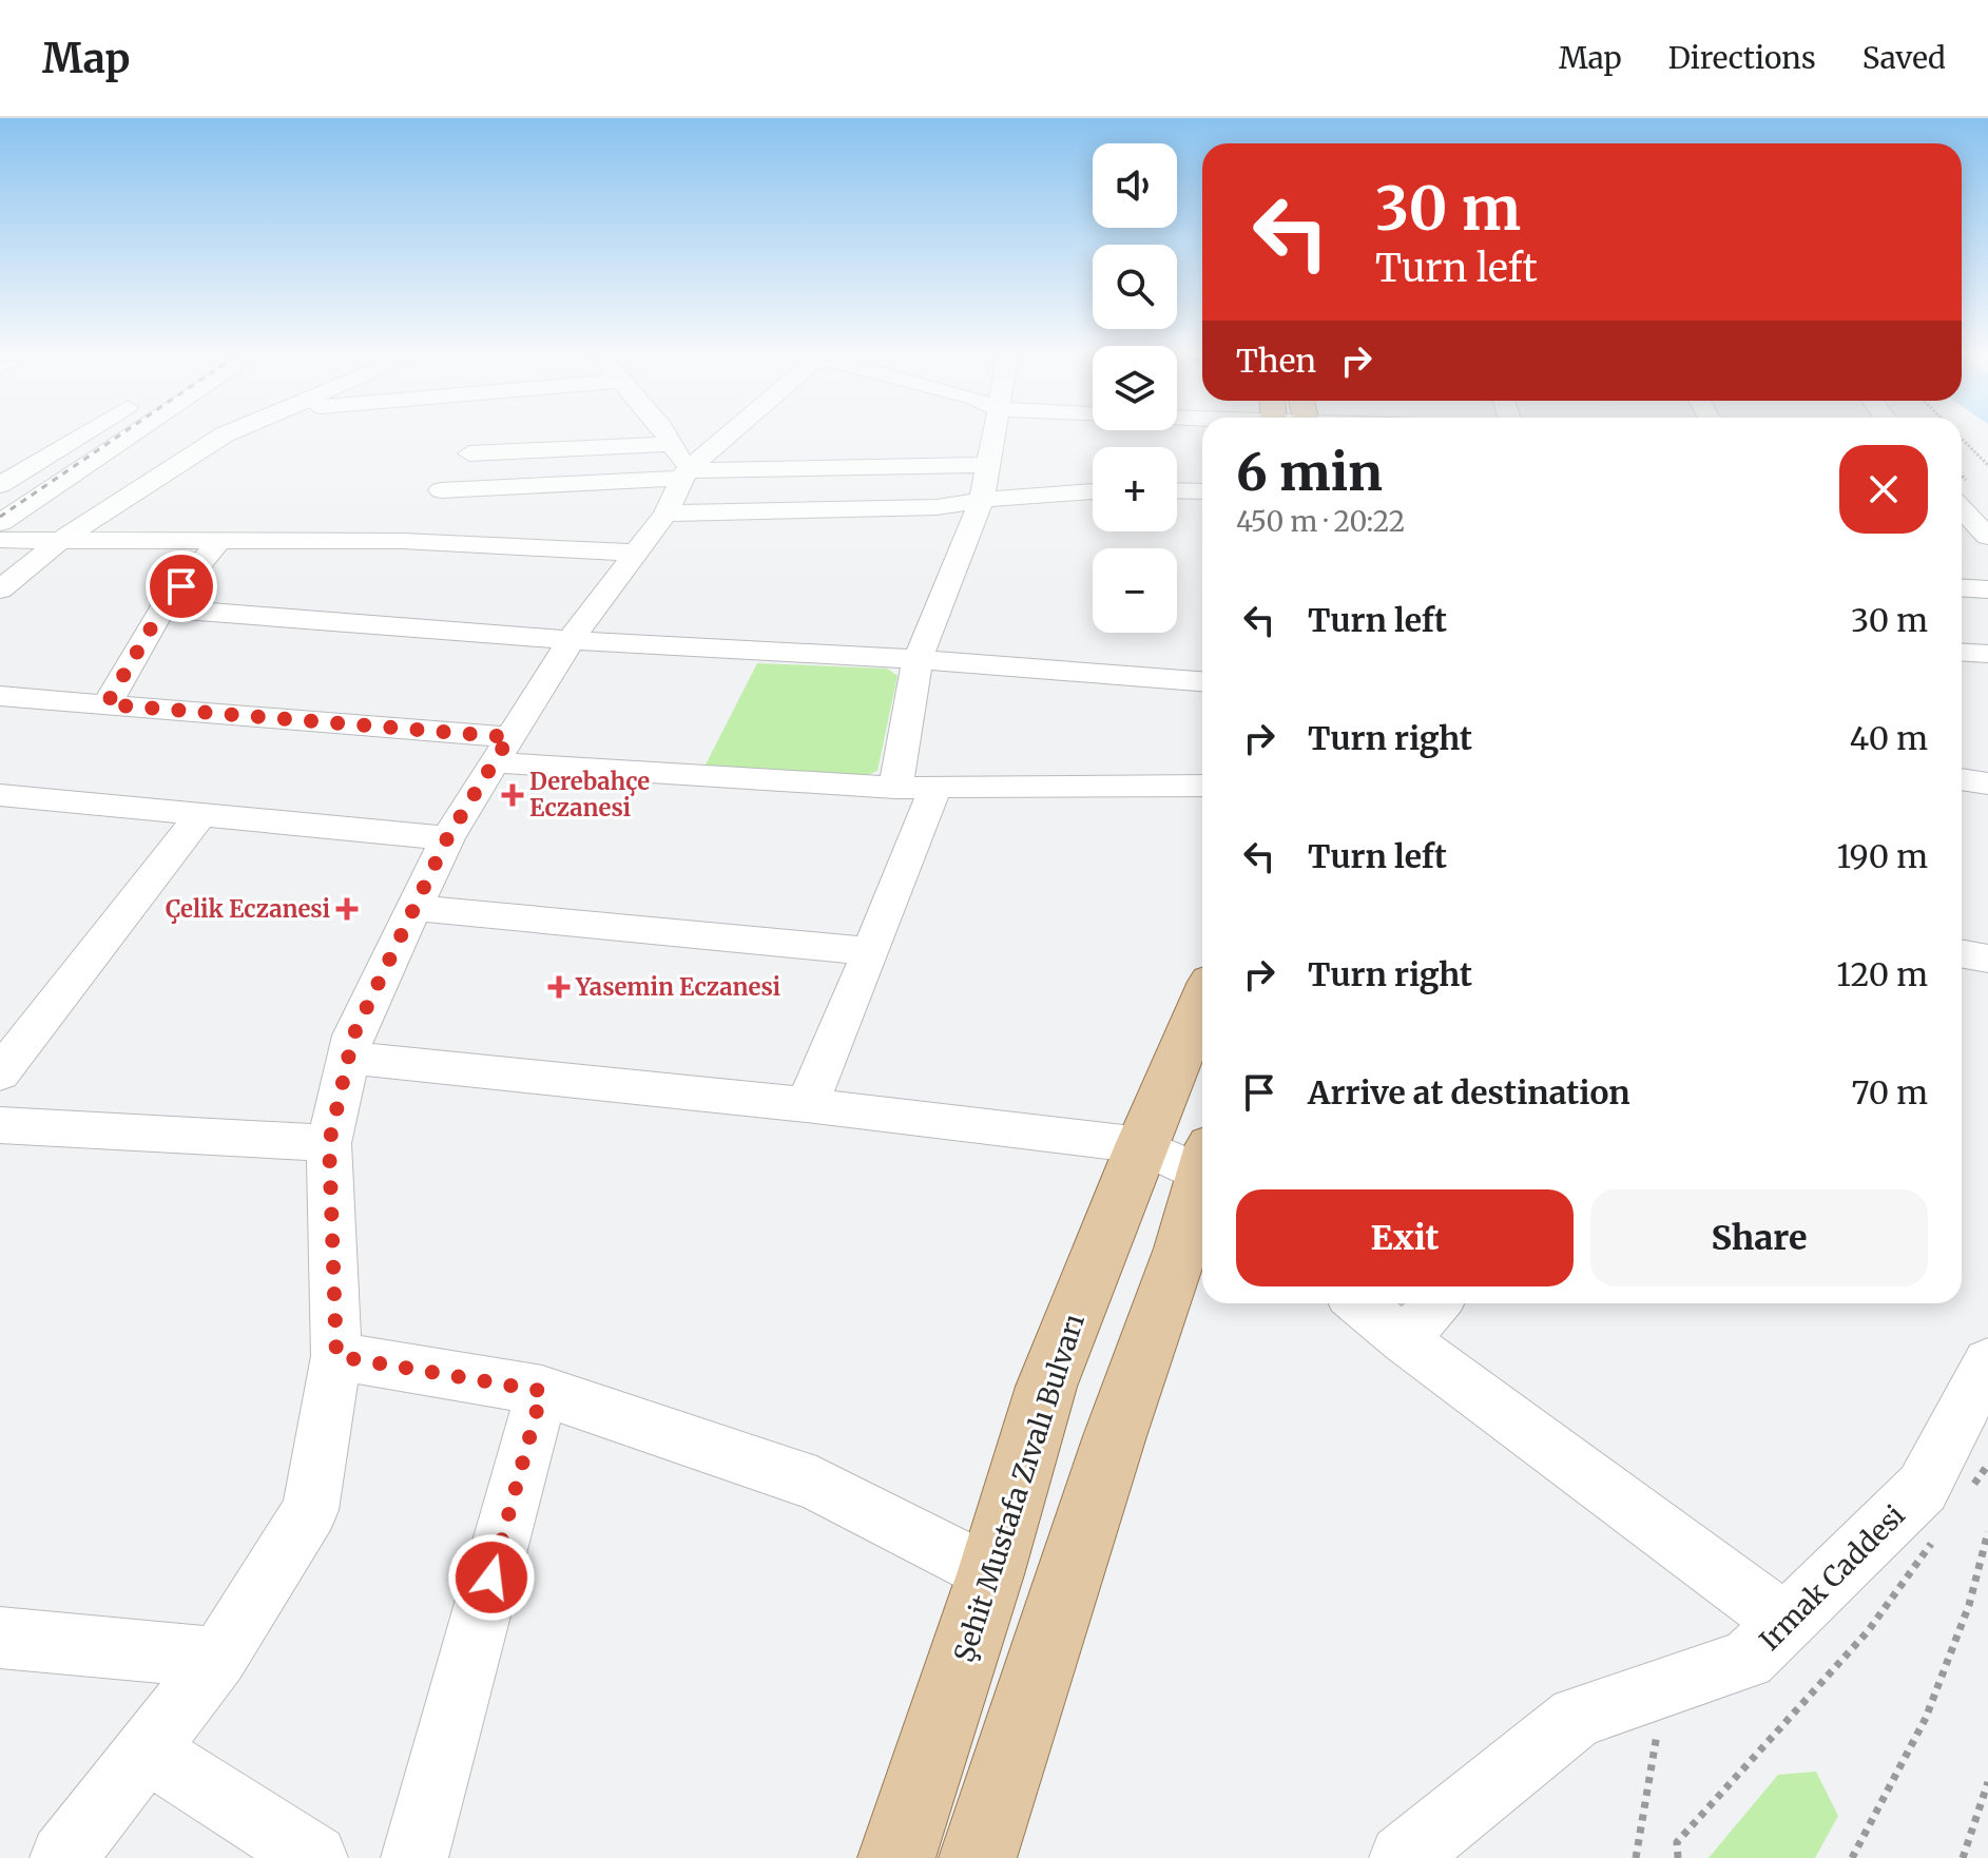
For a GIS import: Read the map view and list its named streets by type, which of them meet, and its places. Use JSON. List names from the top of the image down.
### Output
{
  "streets": {
    "main road": ["Şehit Mustafa Zıvalı Bulvarı"],
    "street": ["Irmak Caddesi"]
  },
  "places": {
    "health": ["Derebahçe Eczanesi", "Çelik Eczanesi", "Yasemin Eczanesi"]
  },
  "page": {
    "header": "Map",
    "nav": ["Map", "Directions", "Saved"],
    "map_buttons": ["+", "−"],
    "turn": ["30 m", "Turn left"],
    "then": "Then",
    "heading": ["6 min", "450 m · 20:22"],
    "list": [
      {
        "name": "Turn left",
        "value": "30 m"
      },
      {
        "name": "Turn right",
        "value": "40 m"
      },
      {
        "name": "Turn left",
        "value": "190 m"
      },
      {
        "name": "Turn right",
        "value": "120 m"
      },
      {
        "name": "Arrive at destination",
        "value": "70 m"
      }
    ],
    "buttons": ["Exit", "Share"]
  }
}
